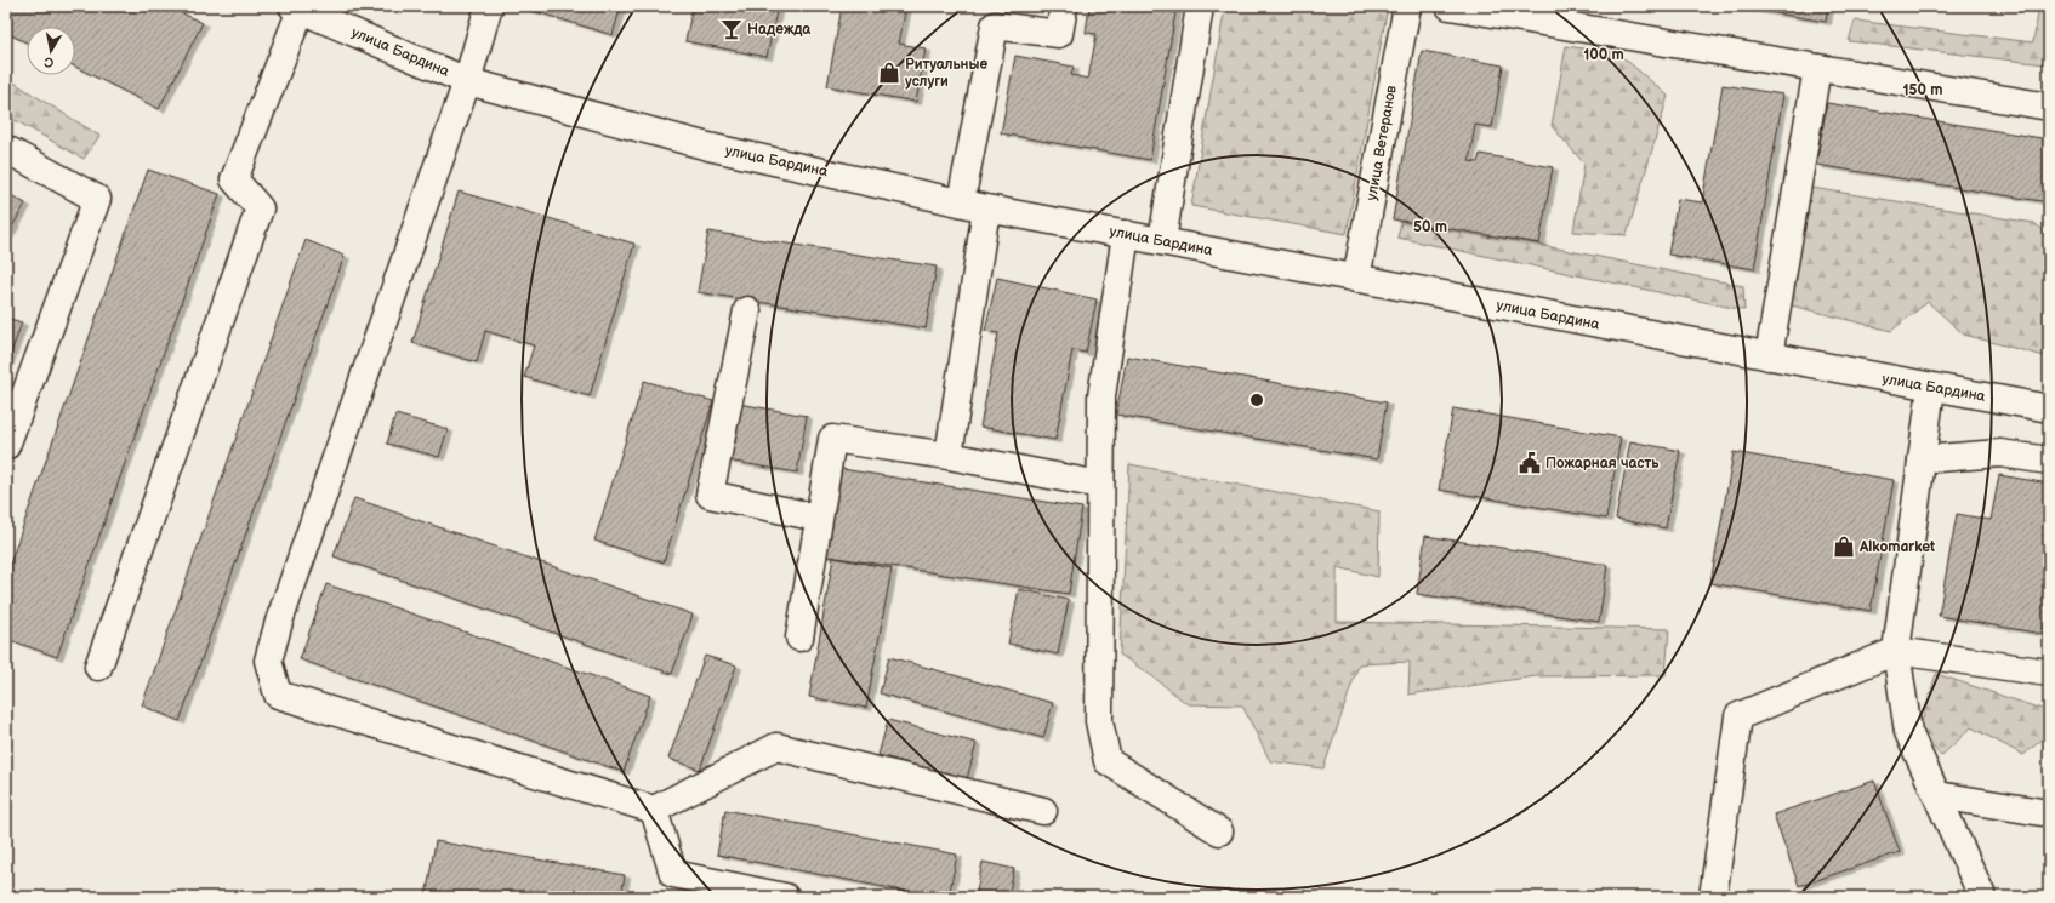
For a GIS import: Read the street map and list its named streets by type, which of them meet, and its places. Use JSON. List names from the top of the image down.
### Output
{
  "streets": {
    "street": ["улица Бардина", "улица Ветеранов"]
  },
  "crossings": [
    ["улица Бардина", "улица Ветеранов"]
  ],
  "places": {
    "bar": ["Надежда"],
    "shop": ["Ритуальные услуги", "Alkomarket"],
    "public building": ["Пожарная часть"]
  },
  "north": "bottom",
  "rings": ["100 m", "150 m", "50 m"]
}
